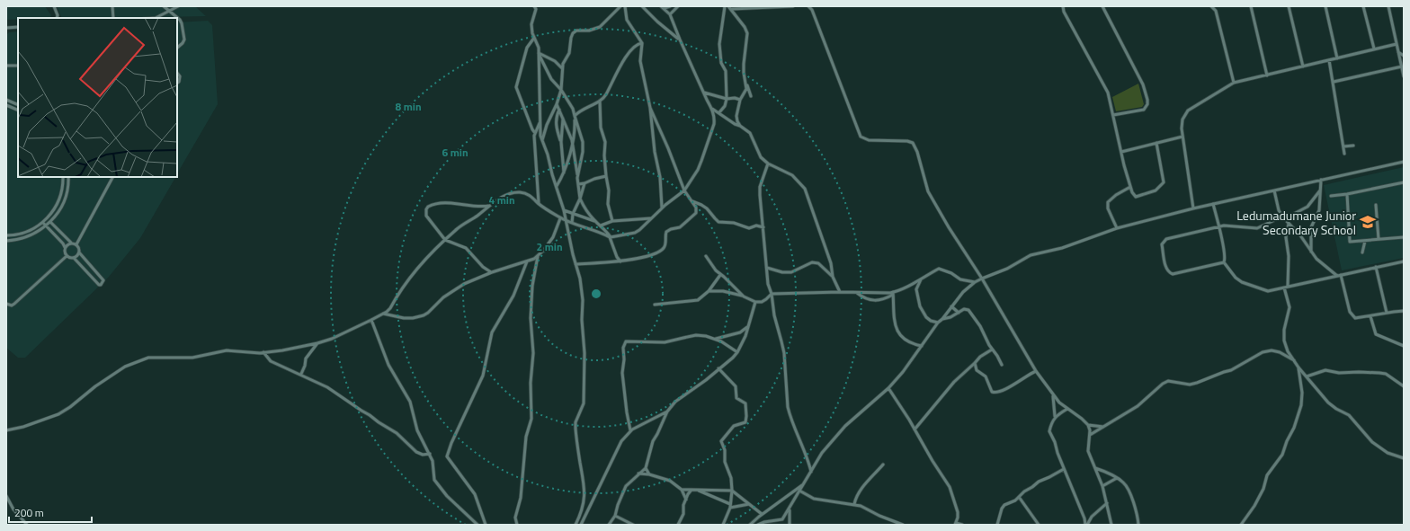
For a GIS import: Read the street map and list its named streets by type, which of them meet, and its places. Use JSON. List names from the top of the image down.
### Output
{
  "places": {
    "school or university": ["Ledumadumane Junior Secondary School"]
  },
  "scale_bar": "200 m",
  "rings": [
    "8 min",
    "6 min",
    "4 min",
    "2 min"
  ]
}
